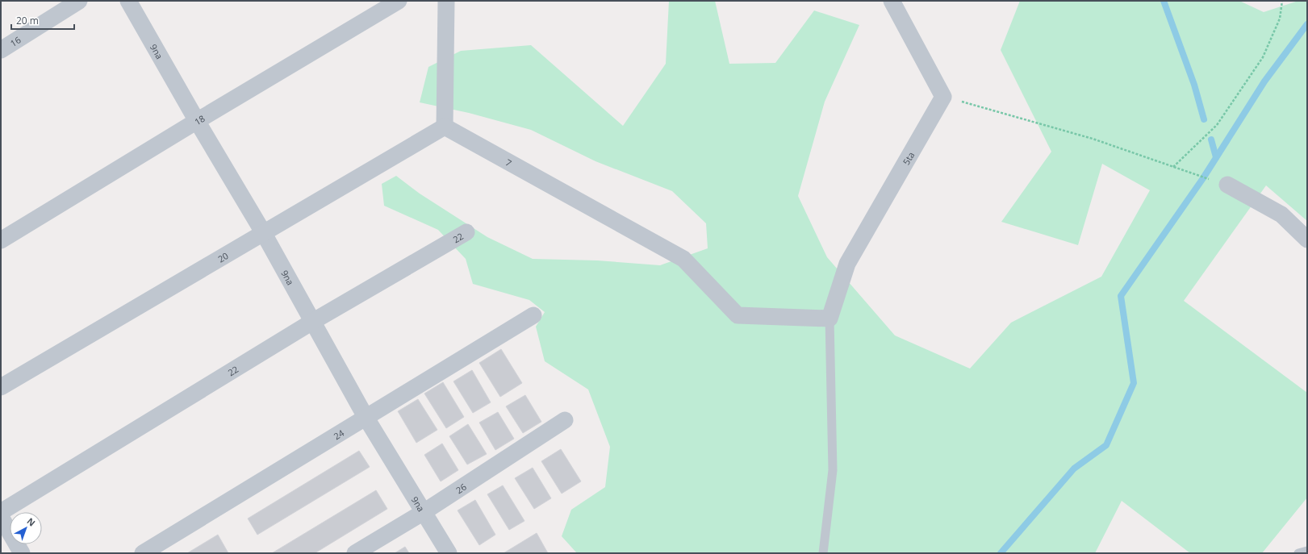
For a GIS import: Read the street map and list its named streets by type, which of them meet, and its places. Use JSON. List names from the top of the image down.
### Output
{
  "streets": {
    "street": [
      "16",
      "9na",
      "18",
      "5ta",
      "7",
      "22",
      "20",
      "24",
      "26"
    ]
  },
  "crossings": [
    ["9na", "18"],
    ["9na", "22"],
    ["9na", "20"],
    ["9na", "24"],
    ["9na", "26"],
    ["5ta", "7"],
    ["7", "20"]
  ],
  "scale_bar": "20 m",
  "north": "top right"
}
